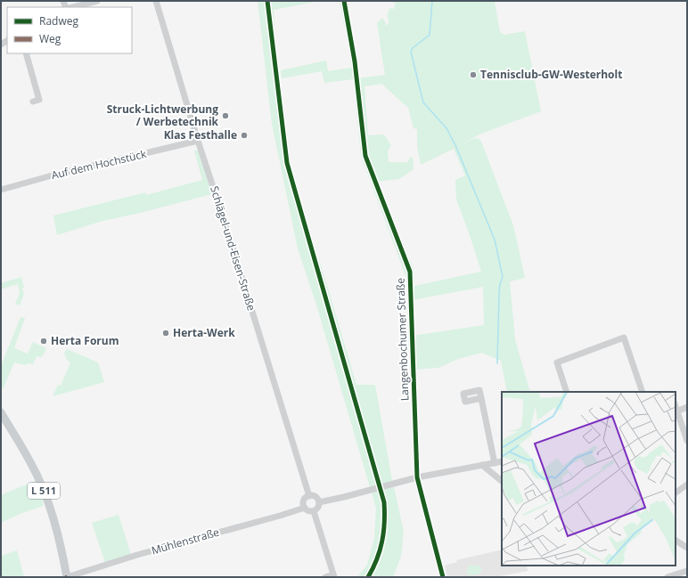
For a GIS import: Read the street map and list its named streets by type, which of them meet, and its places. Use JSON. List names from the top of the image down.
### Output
{
  "streets": {
    "main road": ["L 511"],
    "street": [
      "Auf dem Hochstück",
      "Schlägel-und-Eisen-Straße",
      "Langenbochumer Straße",
      "Mühlenstraße"
    ]
  },
  "crossings": [
    ["Auf dem Hochstück", "Schlägel-und-Eisen-Straße"],
    ["Schlägel-und-Eisen-Straße", "Mühlenstraße"],
    ["L 511", "Mühlenstraße"]
  ],
  "places": [
    "Tennisclub-GW-Westerholt",
    "Struck-Lichtwerbung / Werbetechnik",
    "Klas Festhalle",
    "Herta-Werk",
    "Herta Forum"
  ],
  "legend": ["Radweg", "Weg"]
}
